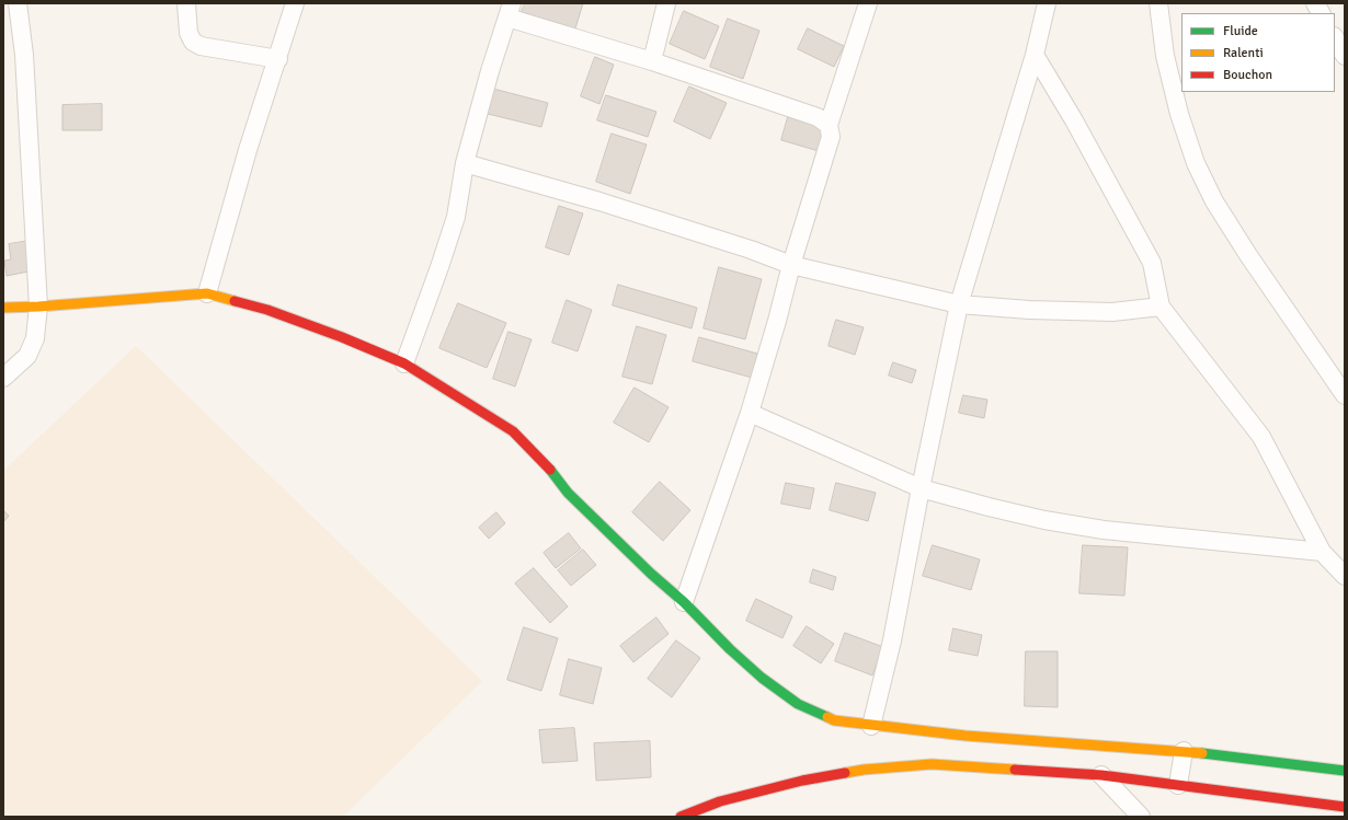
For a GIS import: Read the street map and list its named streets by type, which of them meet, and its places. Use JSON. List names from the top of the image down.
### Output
{
  "legend": ["Fluide", "Ralenti", "Bouchon"]
}
